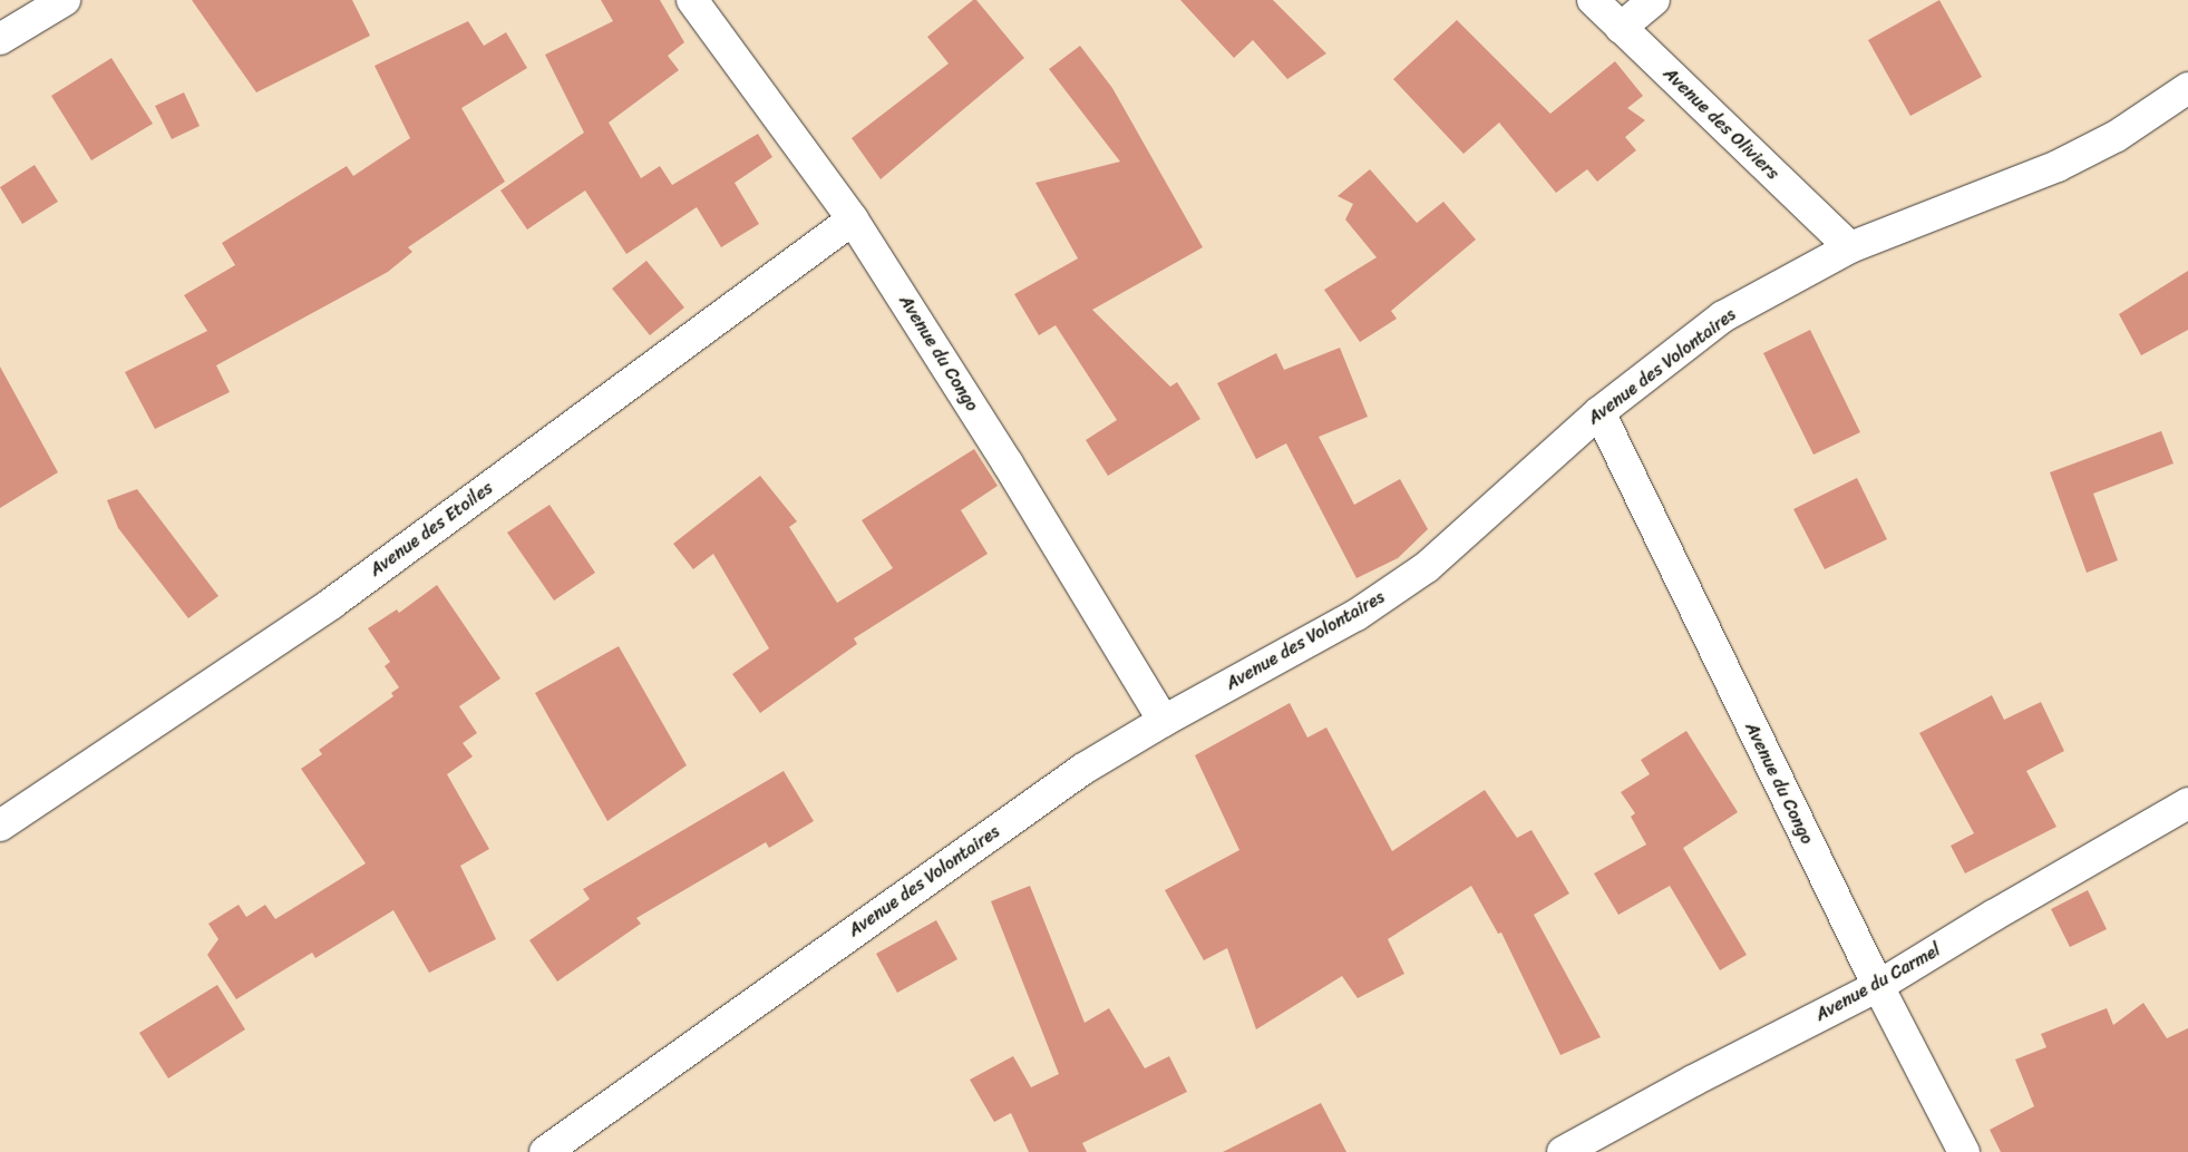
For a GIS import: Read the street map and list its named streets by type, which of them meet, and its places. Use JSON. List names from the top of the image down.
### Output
{
  "streets": {
    "street": [
      "Avenue des Oliviers",
      "Avenue du Congo",
      "Avenue des Volontaires",
      "Avenue des Etoiles",
      "Avenue du Carmel"
    ]
  },
  "crossings": [
    ["Avenue des Oliviers", "Avenue des Volontaires"],
    ["Avenue du Congo", "Avenue des Volontaires"],
    ["Avenue du Congo", "Avenue des Etoiles"],
    ["Avenue du Congo", "Avenue du Carmel"]
  ]
}
